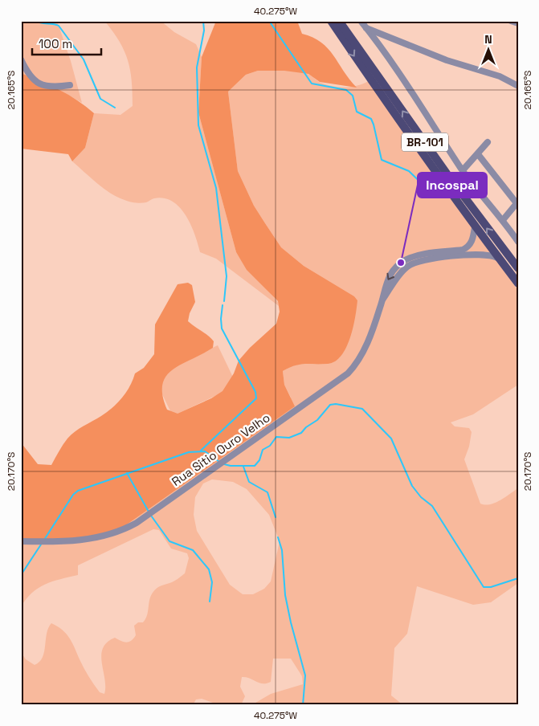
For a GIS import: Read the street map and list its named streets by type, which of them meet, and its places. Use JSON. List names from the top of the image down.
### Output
{
  "streets": {
    "main road": ["BR-101"],
    "street": ["Rua Sitio Ouro Velho"]
  },
  "crossings": [
    ["BR-101", "Rua Sitio Ouro Velho"]
  ],
  "places": ["Incospal"],
  "scale_bar": "100 m",
  "north": "top",
  "coordinates": ["40.275°W", "20.165°S", "20.170°S"]
}
